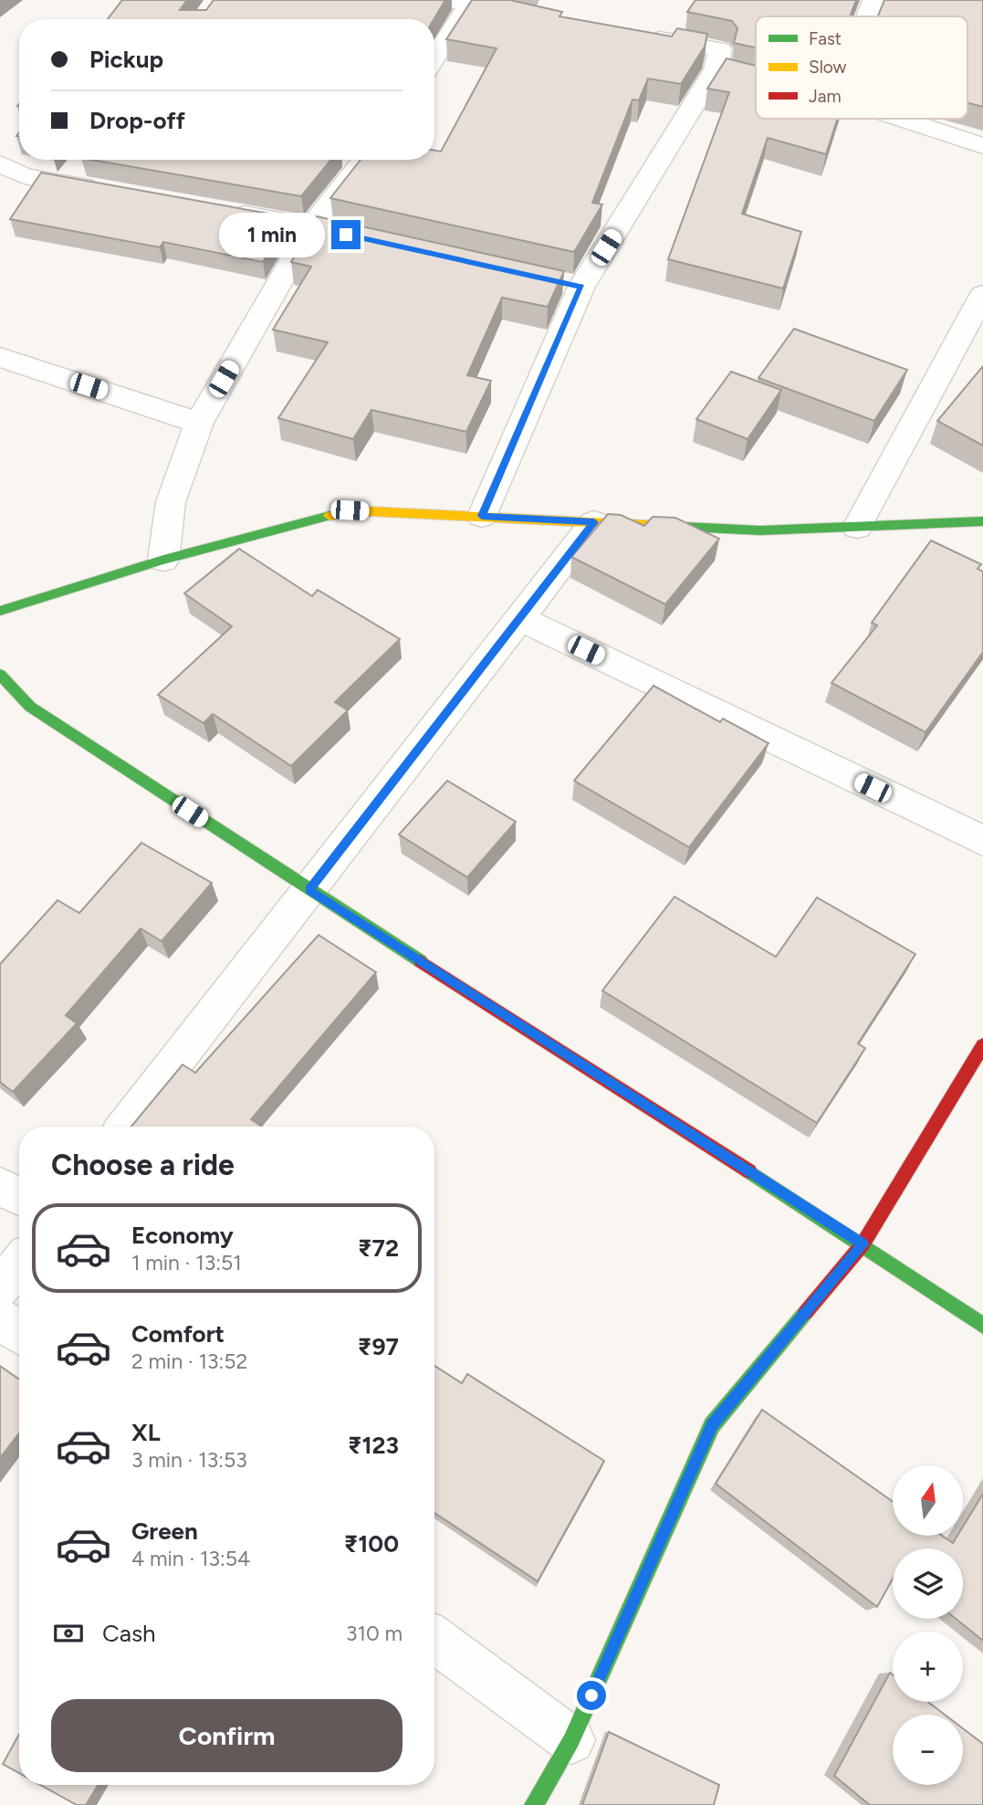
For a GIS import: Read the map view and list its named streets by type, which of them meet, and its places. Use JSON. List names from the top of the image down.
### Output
{
  "legend": ["Fast", "Slow", "Jam"],
  "north": "top",
  "page": {
    "banner": ["Pickup", "Drop-off"],
    "bubble": "1 min",
    "heading": "Choose a ride",
    "list": [
      {
        "name": "Economy",
        "note": "1 min · 13:51",
        "value": "₹72"
      },
      {
        "name": "Comfort",
        "note": "2 min · 13:52",
        "value": "₹97"
      },
      {
        "name": "XL",
        "note": "3 min · 13:53",
        "value": "₹123"
      },
      {
        "name": "Green",
        "note": "4 min · 13:54",
        "value": "₹100"
      }
    ],
    "map_buttons": ["+", "−"],
    "pay": ["Cash", "310 m"],
    "buttons": "Confirm"
  }
}
